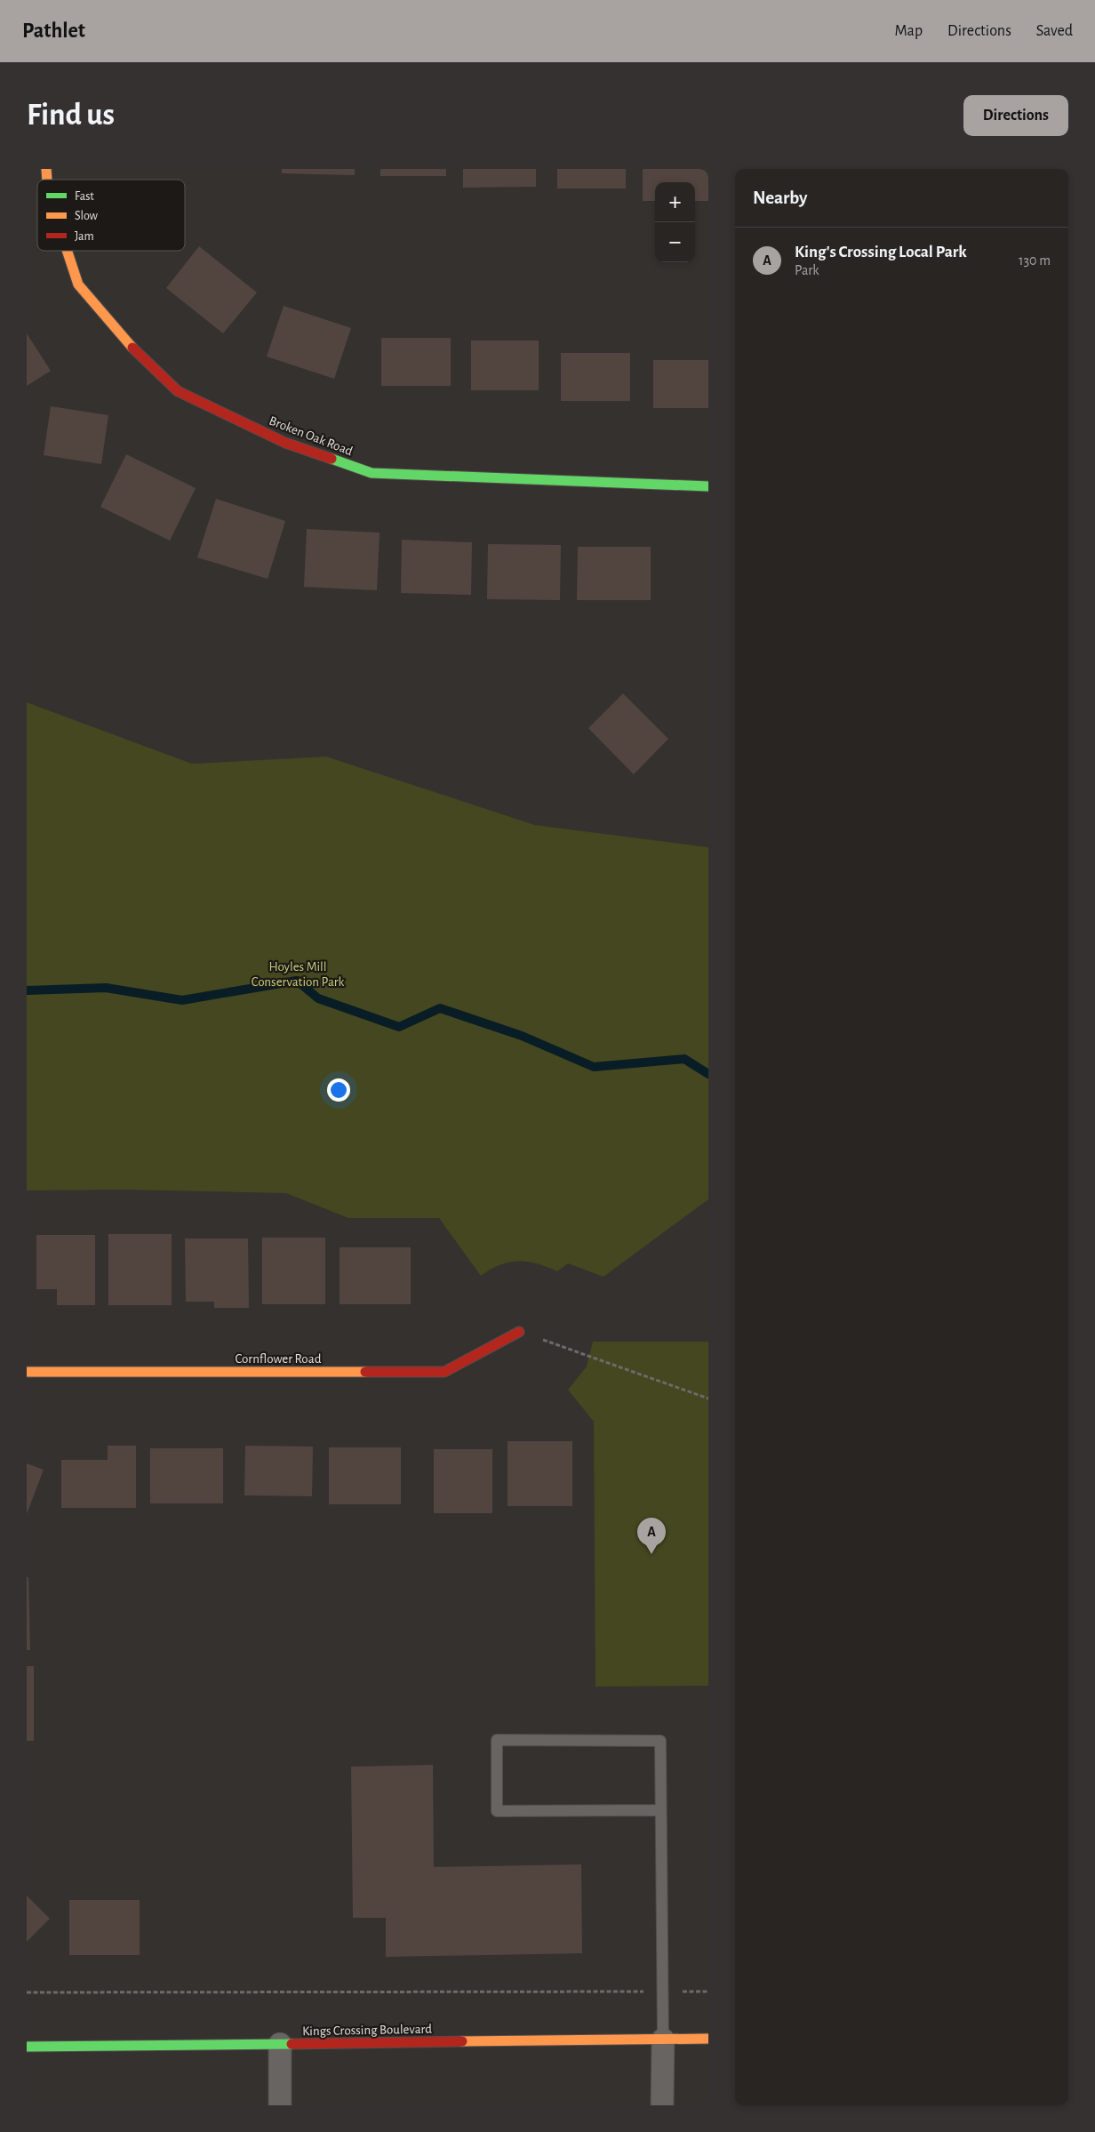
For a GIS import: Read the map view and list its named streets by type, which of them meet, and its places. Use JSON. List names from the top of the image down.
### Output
{
  "streets": {
    "street": ["Broken Oak Road", "Cornflower Road", "Kings Crossing Boulevard"]
  },
  "parks": ["Hoyles Mill Conservation Park"],
  "legend": ["Fast", "Slow", "Jam"],
  "page": {
    "header": "Pathlet",
    "nav": ["Map", "Directions", "Saved"],
    "buttons": "Directions",
    "title": "Find us",
    "heading": "Nearby",
    "map_buttons": ["+", "−"],
    "list": [
      {
        "mark": "A",
        "name": "King's Crossing Local Park",
        "note": "Park",
        "value": "130 m"
      }
    ],
    "pins": "A"
  }
}
